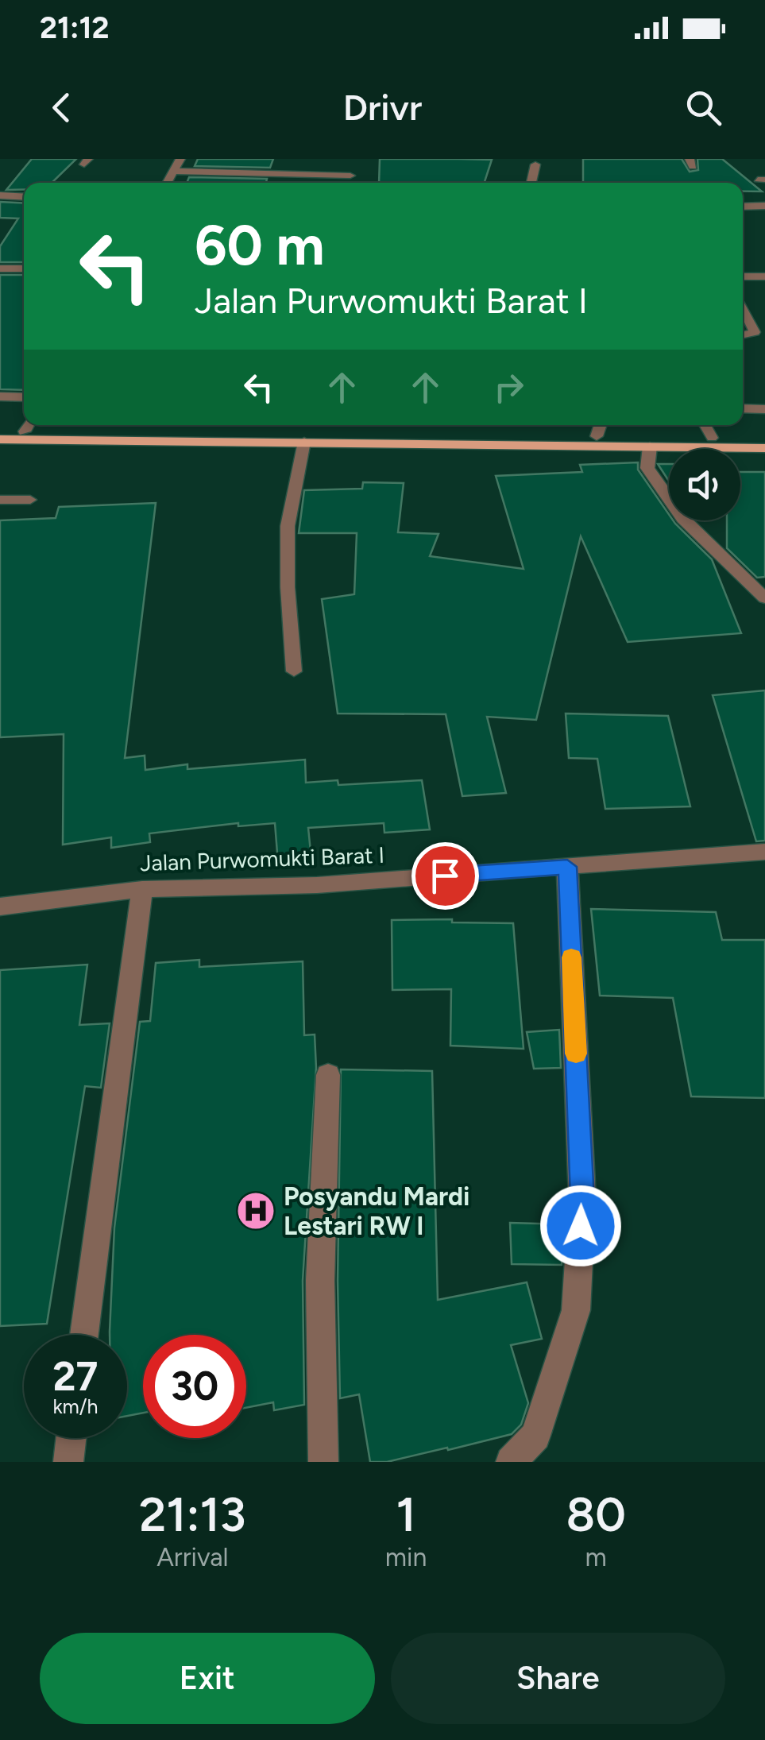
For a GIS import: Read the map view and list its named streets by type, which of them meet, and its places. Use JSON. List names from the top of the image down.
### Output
{
  "streets": {
    "street": ["Jalan Purwomukti Barat I"]
  },
  "places": {
    "hospital": ["Posyandu Mardi Lestari RW I"]
  },
  "page": {
    "status": "21:12",
    "header": "Drivr",
    "turn": ["60 m", "Jalan Purwomukti Barat I"],
    "speed": "27 km/h",
    "limit": "30",
    "eta": [
      "21:13",
      "Arrival",
      "1",
      "min",
      "80",
      "m"
    ],
    "buttons": ["Exit", "Share"]
  }
}
